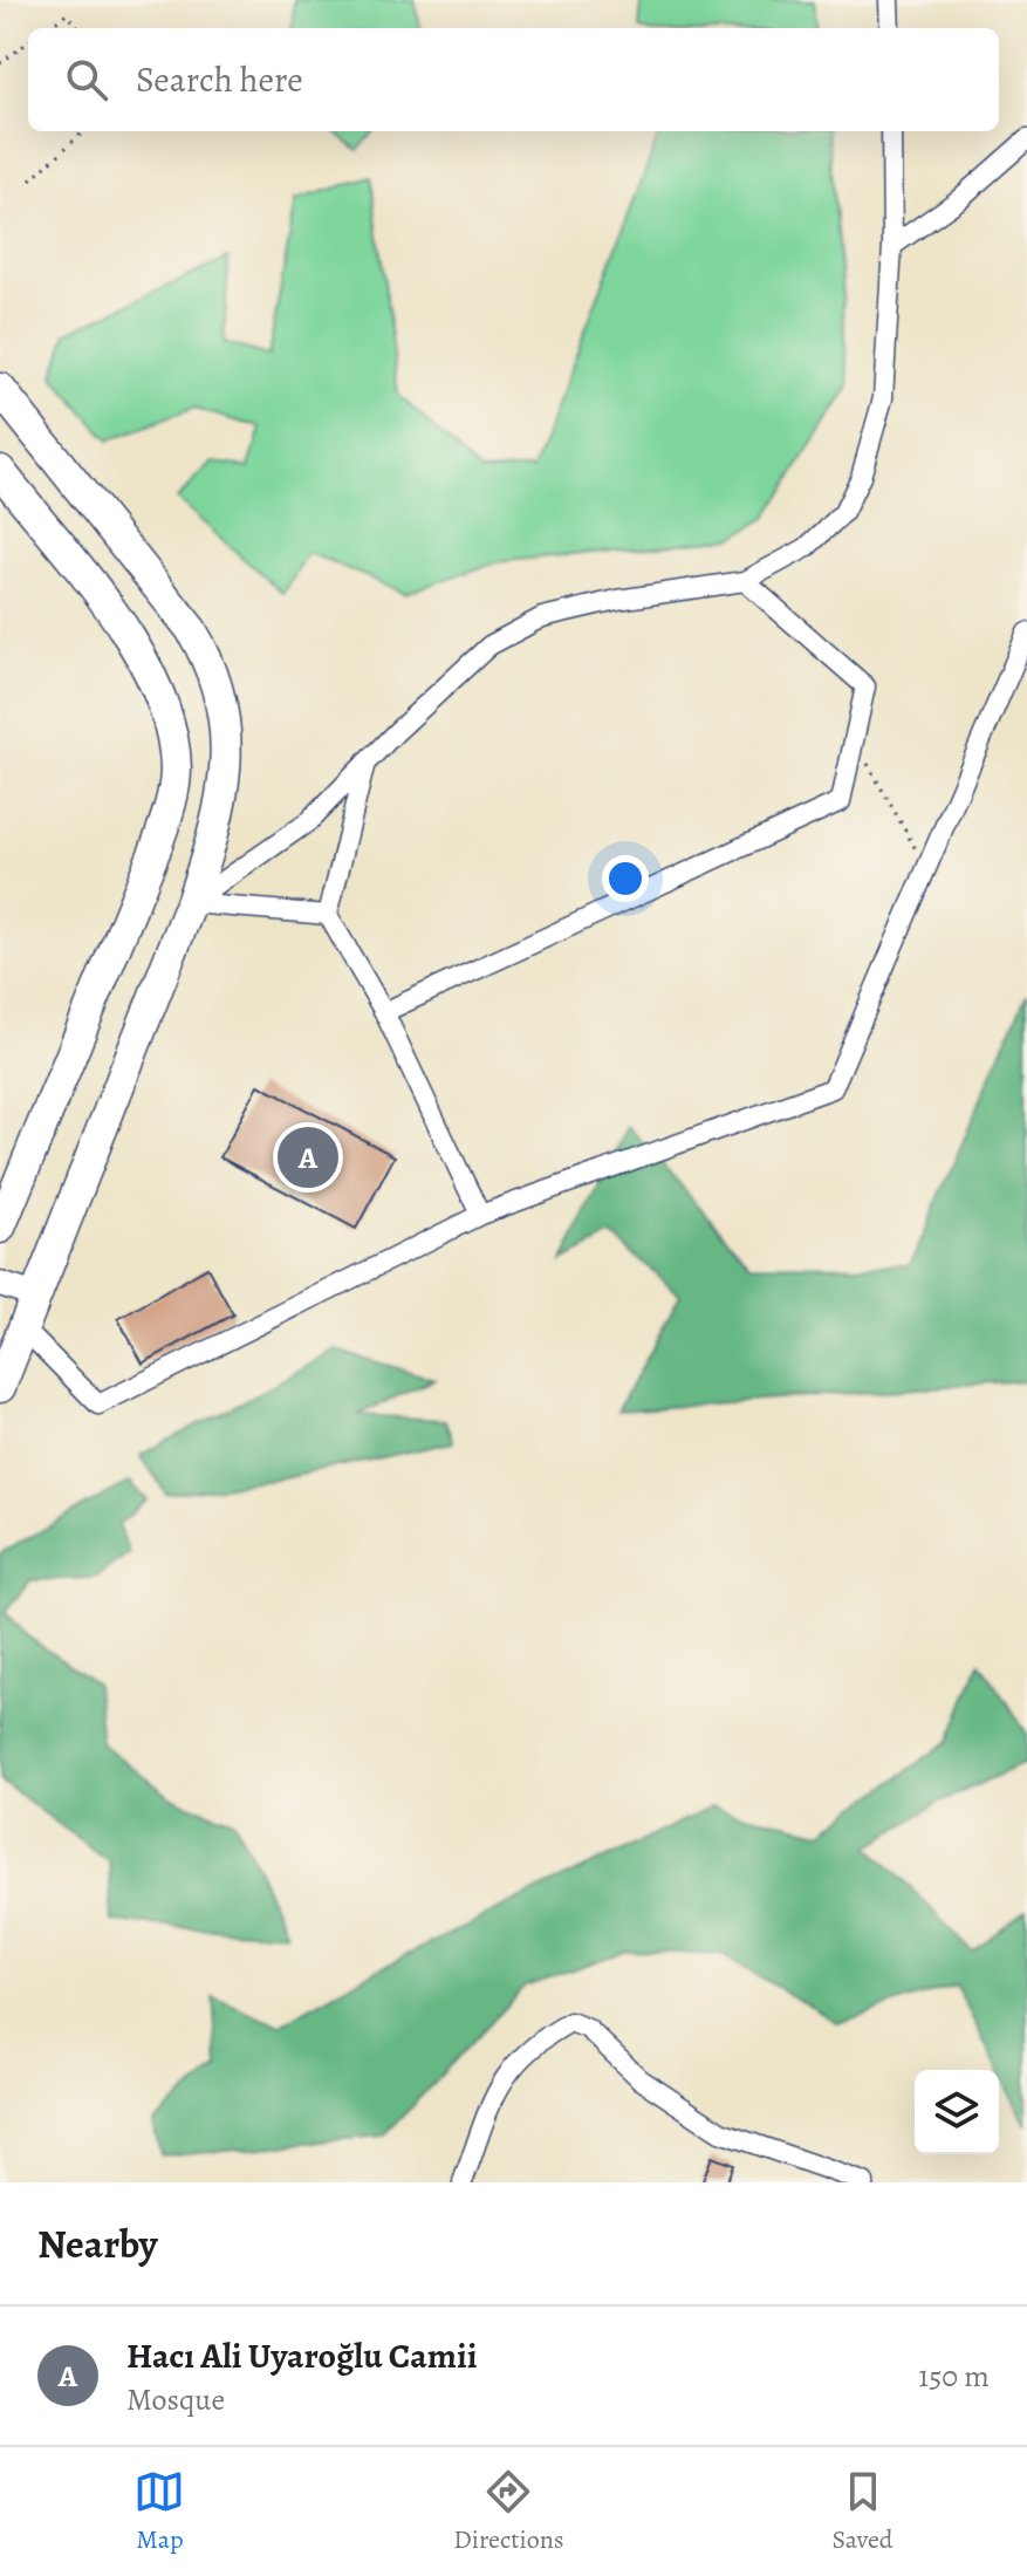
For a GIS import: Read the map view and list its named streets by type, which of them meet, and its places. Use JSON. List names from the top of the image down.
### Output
{
  "page": {
    "search": "Search here",
    "pins": "A",
    "heading": "Nearby",
    "list": [
      {
        "mark": "A",
        "name": "Hacı Ali Uyaroğlu Camii",
        "note": "Mosque",
        "value": "150 m"
      }
    ],
    "nav": ["Map", "Directions", "Saved"]
  }
}
